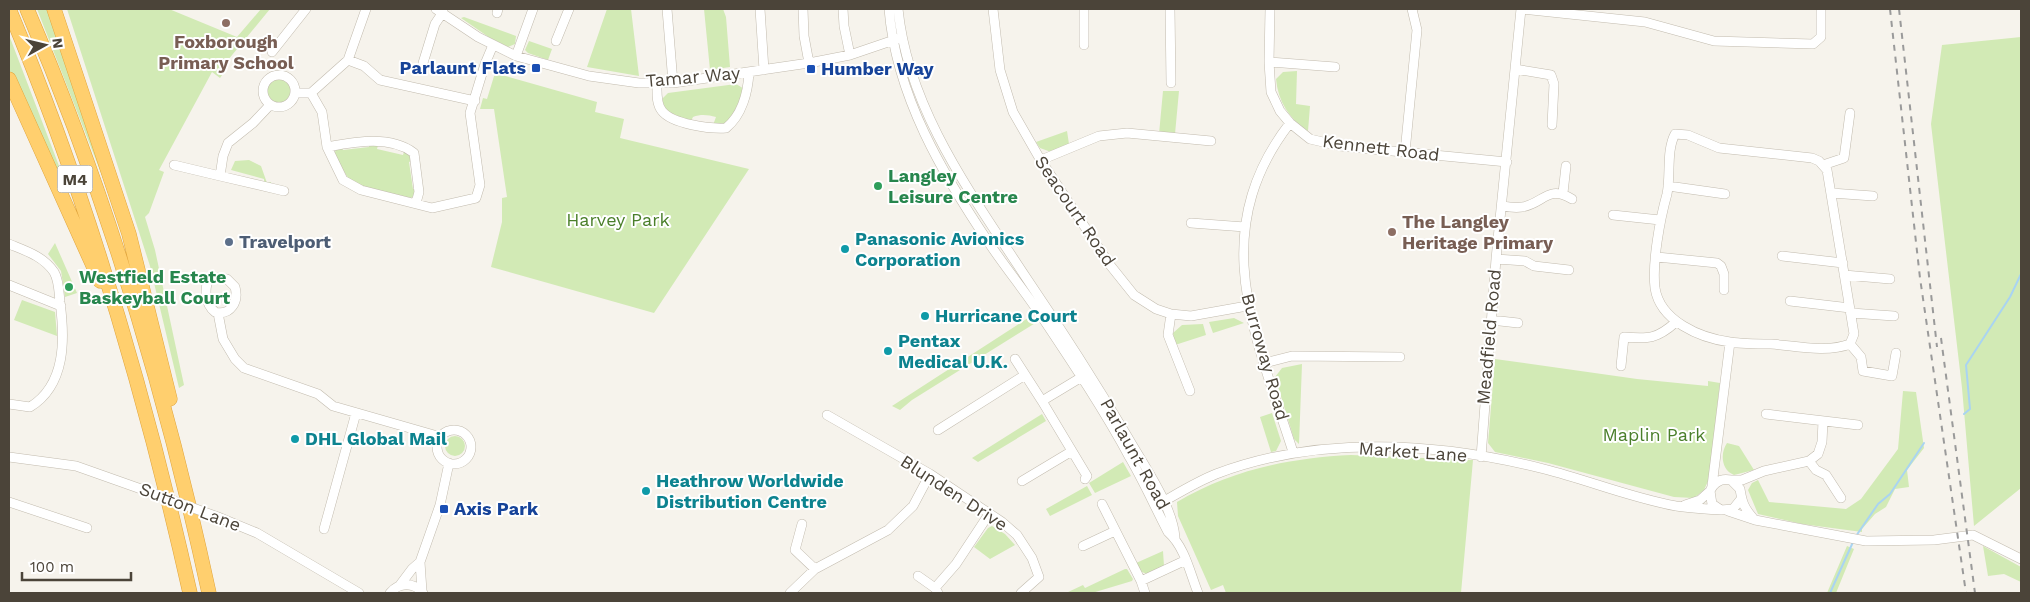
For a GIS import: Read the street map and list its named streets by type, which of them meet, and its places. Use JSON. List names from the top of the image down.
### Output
{
  "streets": {
    "highway": ["M4"],
    "street": [
      "Tamar Way",
      "Kennett Road",
      "Seacourt Road",
      "Meadfield Road",
      "Burroway Road",
      "Market Lane",
      "Parlaunt Road",
      "Blunden Drive",
      "Sutton Lane"
    ]
  },
  "crossings": [
    ["Tamar Way", "Parlaunt Road"],
    ["Kennett Road", "Meadfield Road"],
    ["Kennett Road", "Burroway Road"],
    ["Seacourt Road", "Burroway Road"],
    ["Meadfield Road", "Market Lane"],
    ["Burroway Road", "Market Lane"],
    ["Market Lane", "Parlaunt Road"]
  ],
  "parks": ["Harvey Park", "Maplin Park"],
  "places": {
    "other": [
      "Foxborough Primary School",
      "Langley Leisure Centre",
      "The Langley Heritage Primary",
      "Travelport",
      "Panasonic Avionics Corporation",
      "Westfield Estate Baskeyball Court",
      "Hurricane Court",
      "Pentax Medical U.K.",
      "DHL Global Mail",
      "Heathrow Worldwide Distribution Centre"
    ],
    "transit": ["Parlaunt Flats", "Humber Way", "Axis Park"]
  },
  "scale_bar": "100 m",
  "north": "right"
}
